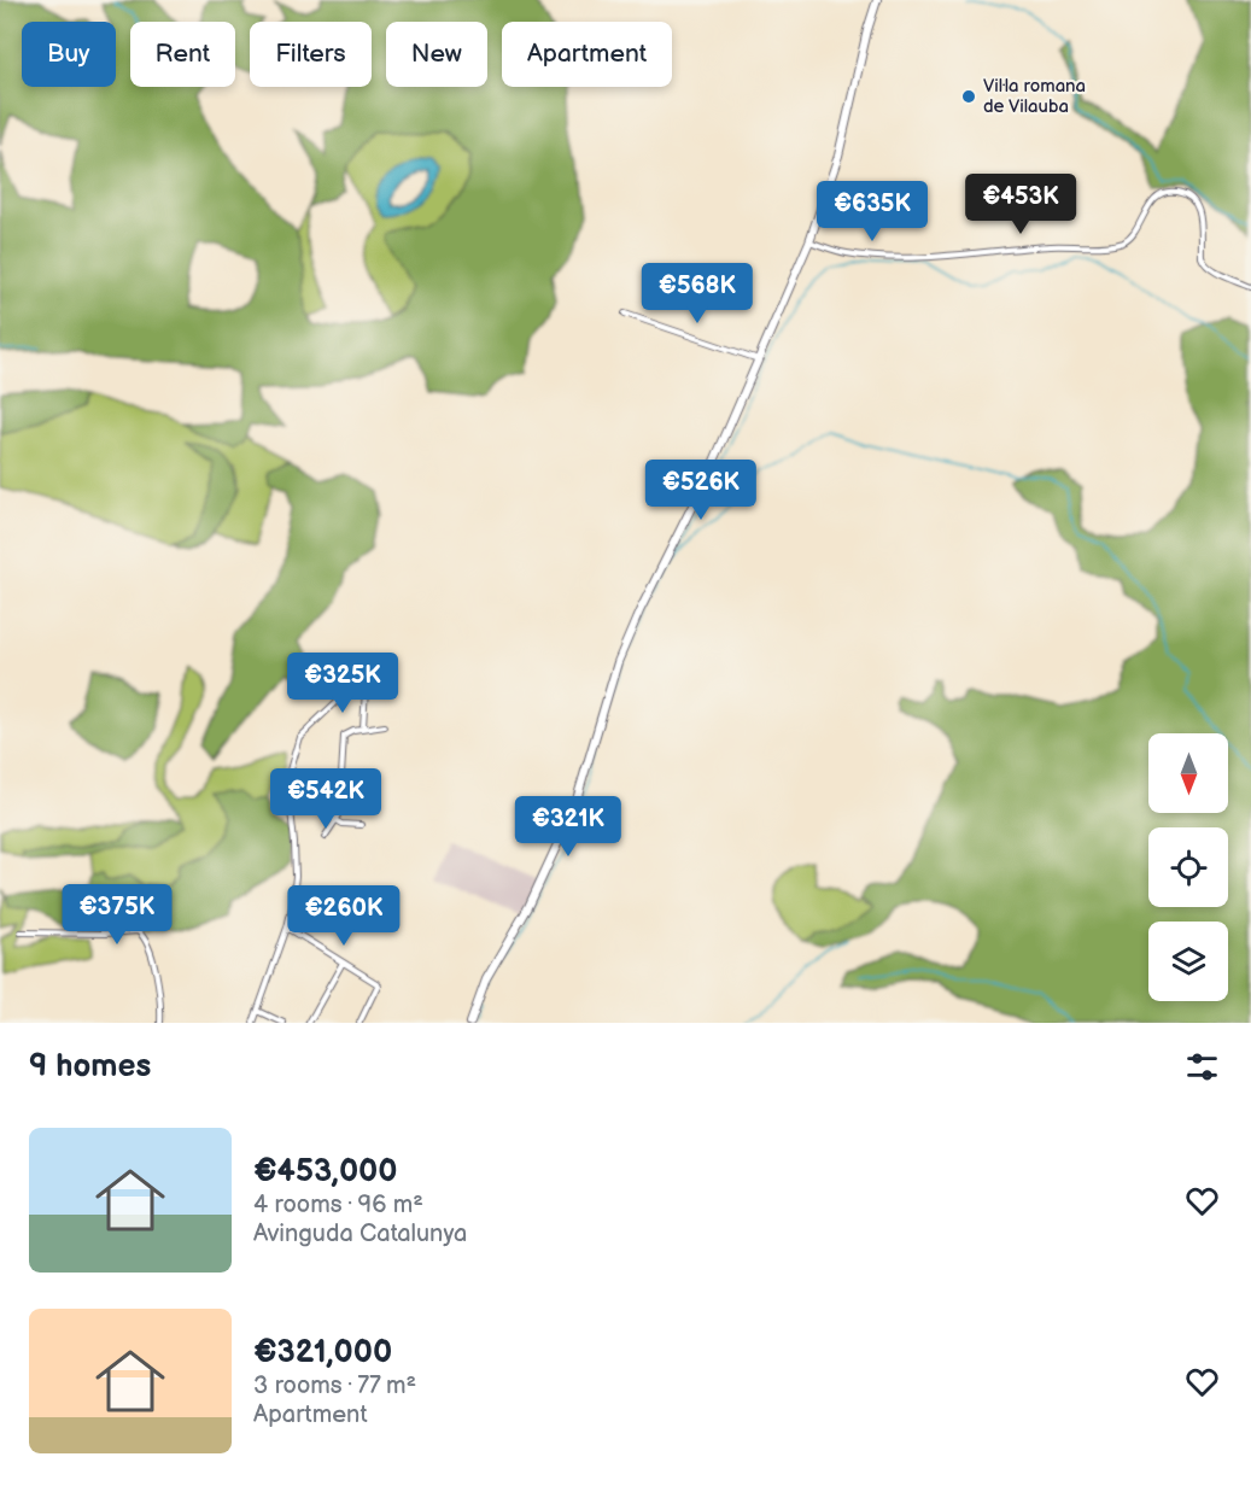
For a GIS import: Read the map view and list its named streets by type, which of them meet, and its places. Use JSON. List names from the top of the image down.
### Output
{
  "places": ["Vil·la romana de Vilauba"],
  "north": "bottom",
  "page": {
    "chip": [
      "Buy",
      "Rent",
      "Filters",
      "New",
      "Apartment"
    ],
    "price": [
      "€453K",
      "€635K",
      "€568K",
      "€526K",
      "€325K",
      "€542K",
      "€321K",
      "€375K",
      "€260K"
    ],
    "heading": "9 homes",
    "list": [
      {
        "name": "€453,000",
        "note": "4 rooms · 96 m² · Avinguda Catalunya"
      },
      {
        "name": "€321,000",
        "note": "3 rooms · 77 m² · Apartment"
      }
    ]
  }
}
